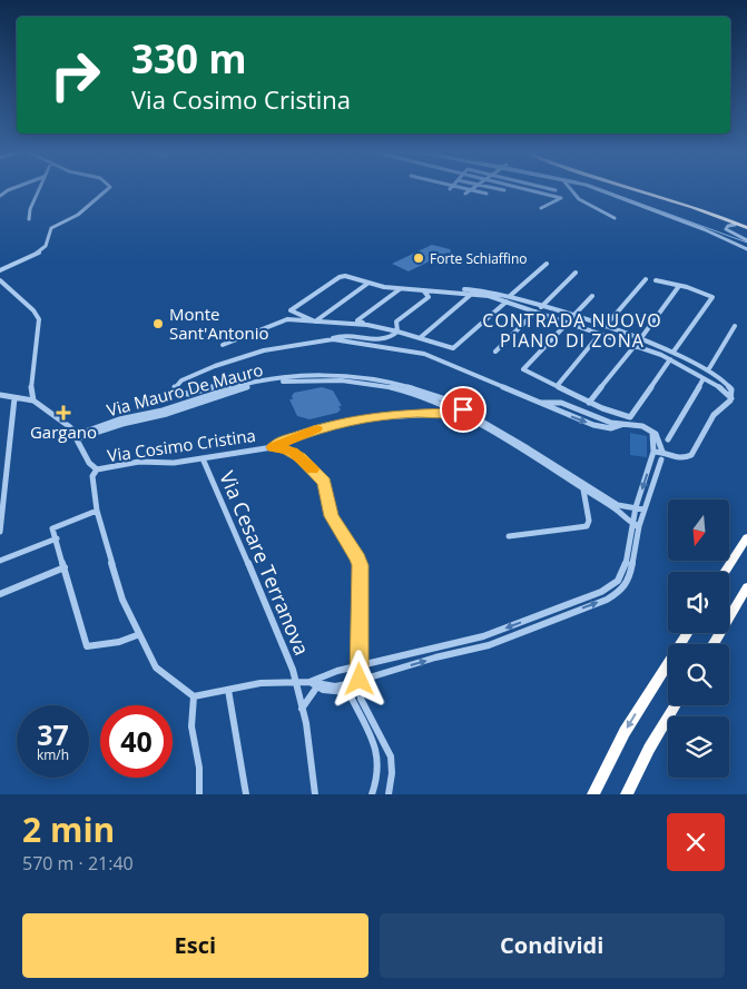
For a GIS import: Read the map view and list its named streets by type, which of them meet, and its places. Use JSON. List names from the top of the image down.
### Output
{
  "streets": {
    "street": ["Via Mauro De Mauro", "Via Cosimo Cristina", "Via Cesare Terranova"]
  },
  "crossings": [
    ["Via Mauro De Mauro", "Via Cosimo Cristina"],
    ["Via Cosimo Cristina", "Via Cesare Terranova"]
  ],
  "districts": ["CONTRADA NUOVO PIANO DI ZONA"],
  "places": {
    "other": ["Forte Schiaffino", "Monte Sant'Antonio"],
    "health": ["Gargano"]
  },
  "north": "bottom",
  "page": {
    "turn": ["330 m", "Via Cosimo Cristina"],
    "speed": "37 km/h",
    "limit": "40",
    "heading": ["2 min", "570 m · 21:40"],
    "buttons": ["Esci", "Condividi"]
  }
}
